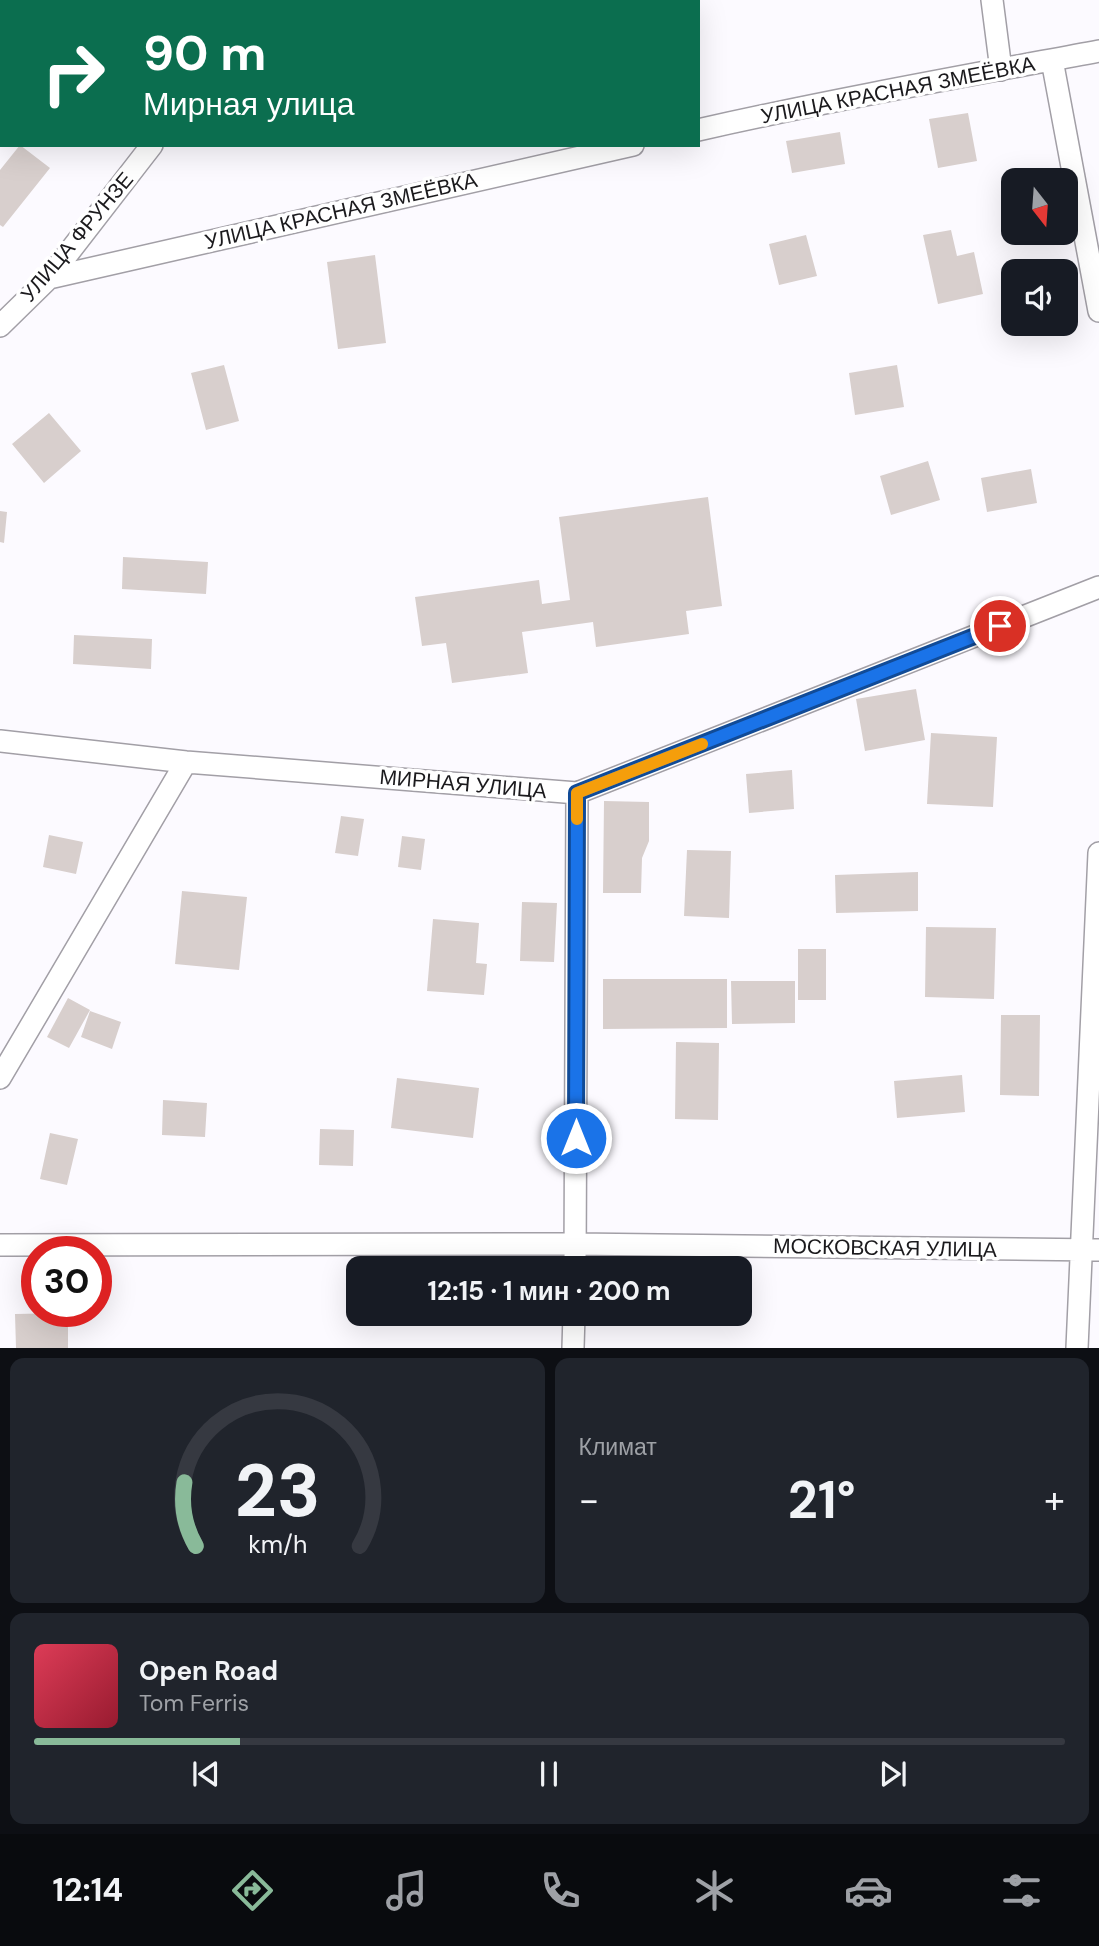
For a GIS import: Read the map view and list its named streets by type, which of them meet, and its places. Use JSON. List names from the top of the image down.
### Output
{
  "streets": {
    "street": [
      "УЛИЦА КРАСНАЯ ЗМЕЁВКА",
      "УЛИЦА ФРУНЗЕ",
      "МИРНАЯ УЛИЦА",
      "МОСКОВСКАЯ УЛИЦА"
    ]
  },
  "crossings": [
    ["УЛИЦА КРАСНАЯ ЗМЕЁВКА", "УЛИЦА ФРУНЗЕ"]
  ],
  "north": "bottom",
  "page": {
    "turn": ["90 m", "Мирная улица"],
    "limit": "30",
    "trip": "12:15 · 1 мин · 200 m",
    "tile": "Климат",
    "heat": ["−", "21°", "+"],
    "song": ["Open Road", "Tom Ferris"],
    "tabs": "12:14",
    "gauge": ["23", "km/h"]
  }
}
